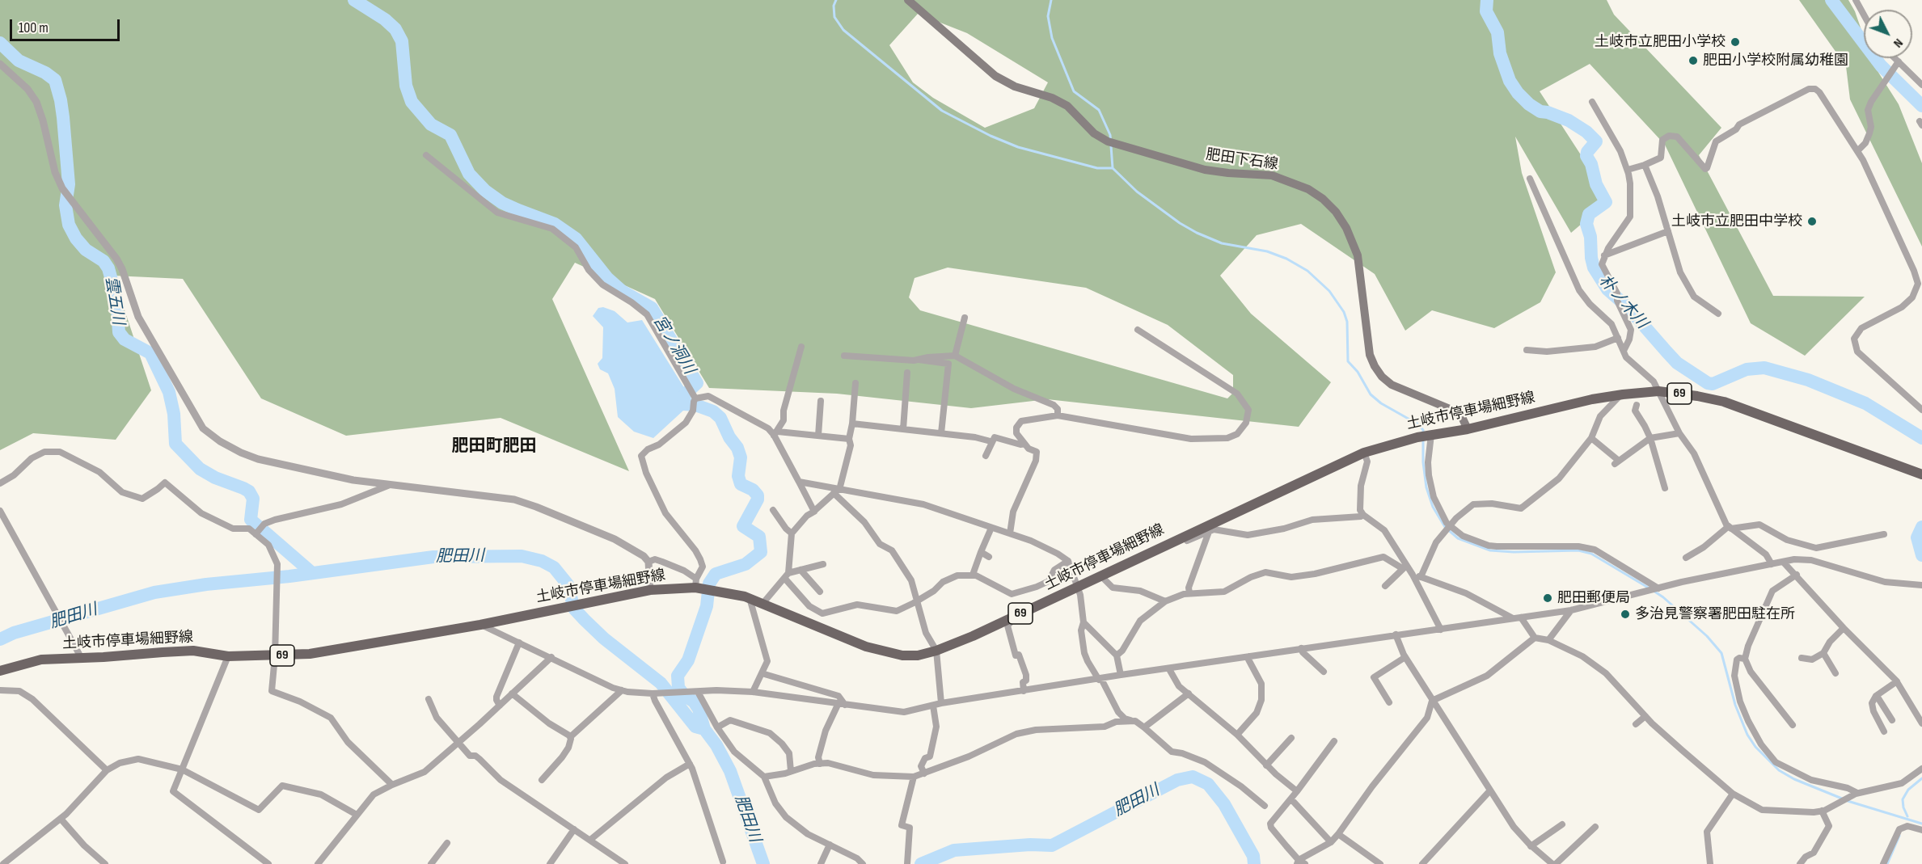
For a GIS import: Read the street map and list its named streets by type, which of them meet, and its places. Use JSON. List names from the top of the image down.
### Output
{
  "streets": {
    "main road": ["肥田下石線", "69", "土岐市停車場細野線"]
  },
  "crossings": [
    ["肥田下石線", "土岐市停車場細野線"]
  ],
  "districts": ["肥田町肥田"],
  "water": [
    "雲五川",
    "朴ノ木川",
    "宮ノ洞川",
    "肥田川"
  ],
  "places": [
    "土岐市立肥田小学校",
    "肥田小学校附属幼稚園",
    "土岐市立肥田中学校",
    "肥田郵便局",
    "多治見警察署肥田駐在所"
  ],
  "scale_bar": "100 m",
  "north": "bottom right"
}
